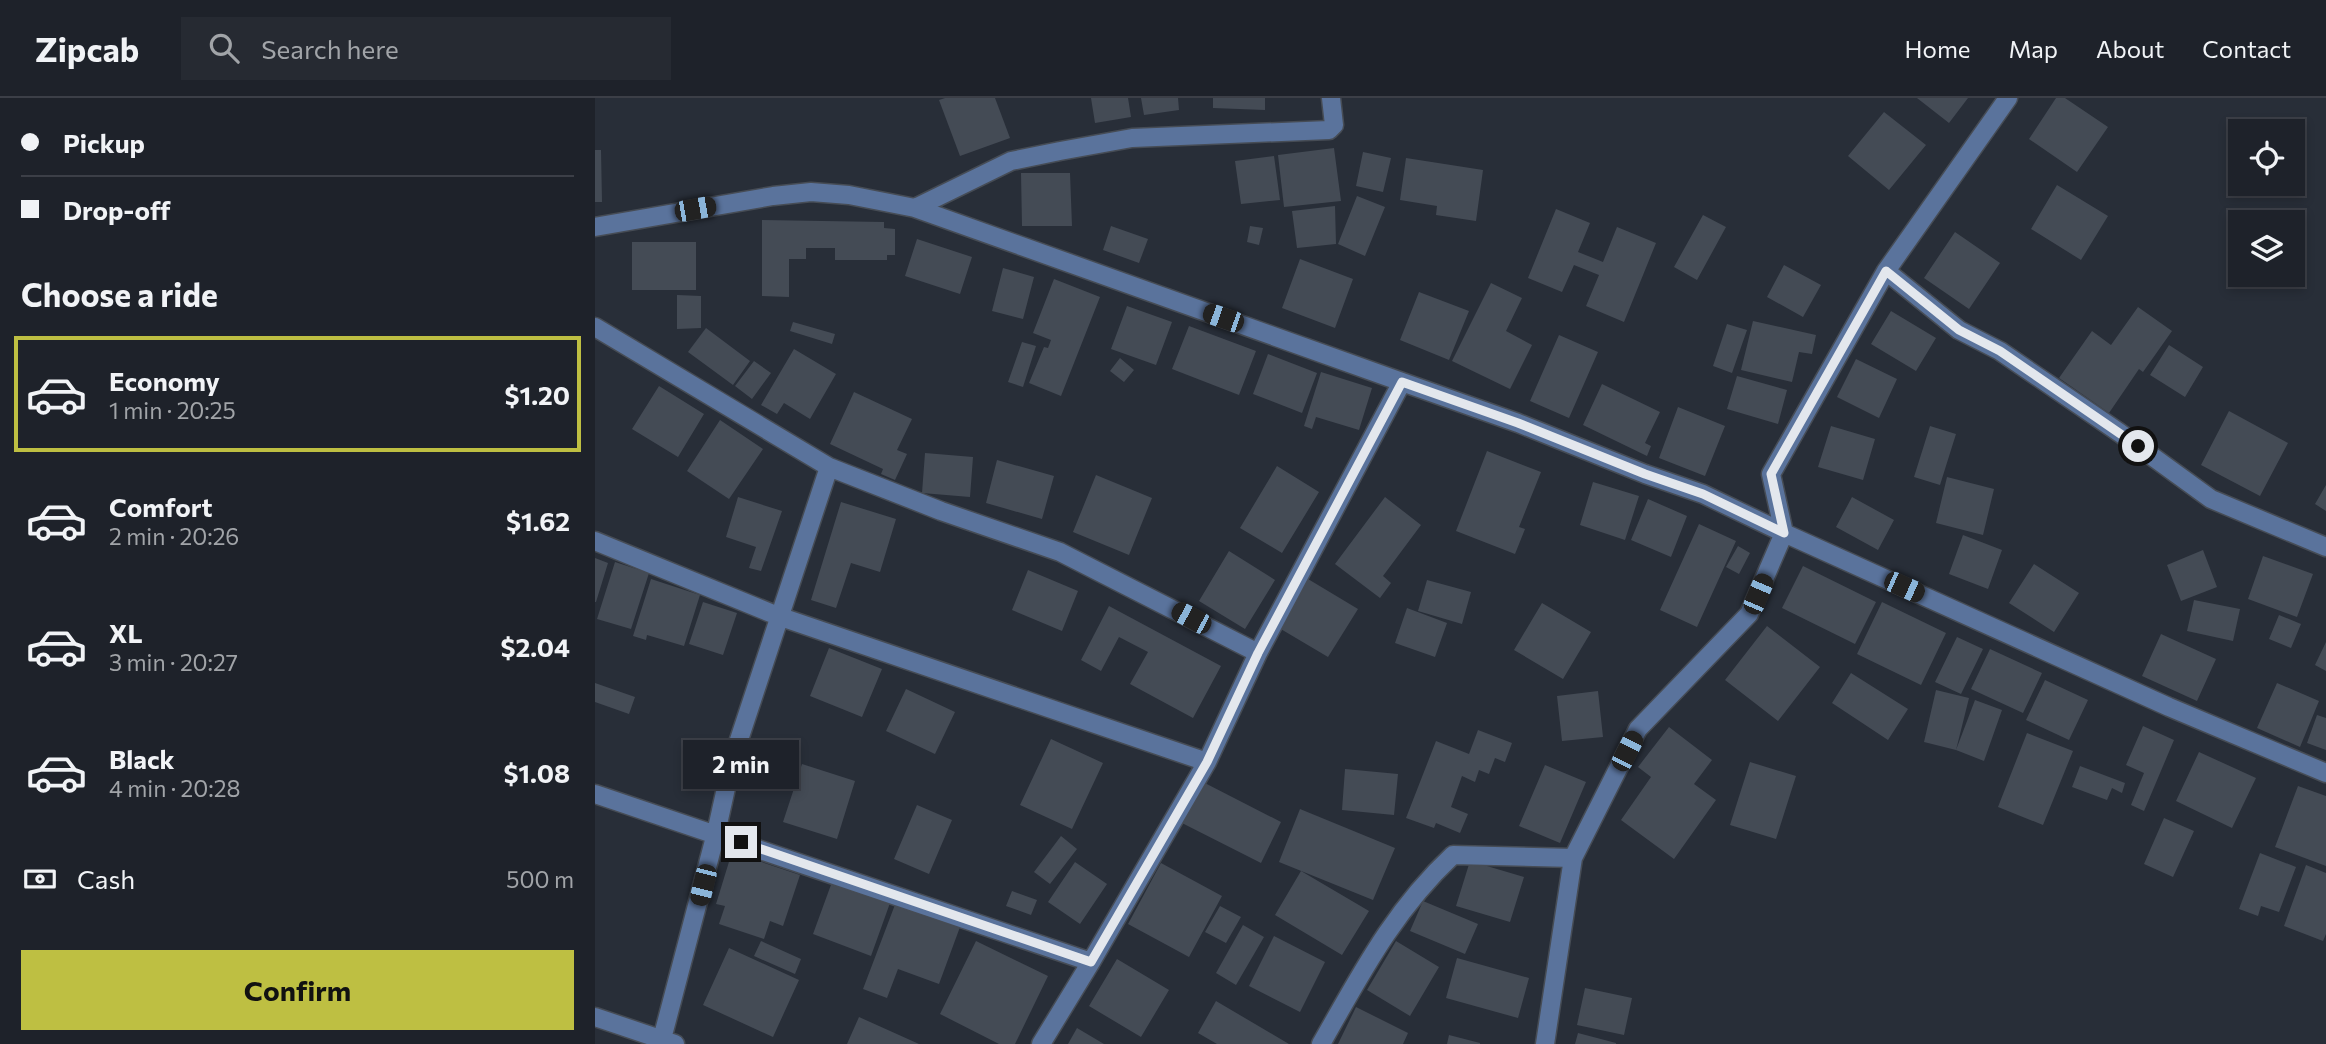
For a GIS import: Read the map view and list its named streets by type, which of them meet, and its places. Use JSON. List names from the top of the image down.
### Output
{
  "page": {
    "header": "Zipcab",
    "search": "Search here",
    "nav": [
      "Home",
      "Map",
      "About",
      "Contact"
    ],
    "banner": ["Pickup", "Drop-off"],
    "heading": "Choose a ride",
    "list": [
      {
        "name": "Economy",
        "note": "1 min · 20:25",
        "value": "$1.20"
      },
      {
        "name": "Comfort",
        "note": "2 min · 20:26",
        "value": "$1.62"
      },
      {
        "name": "XL",
        "note": "3 min · 20:27",
        "value": "$2.04"
      },
      {
        "name": "Black",
        "note": "4 min · 20:28",
        "value": "$1.08"
      }
    ],
    "bubble": "2 min",
    "pay": ["Cash", "500 m"],
    "buttons": "Confirm"
  }
}
